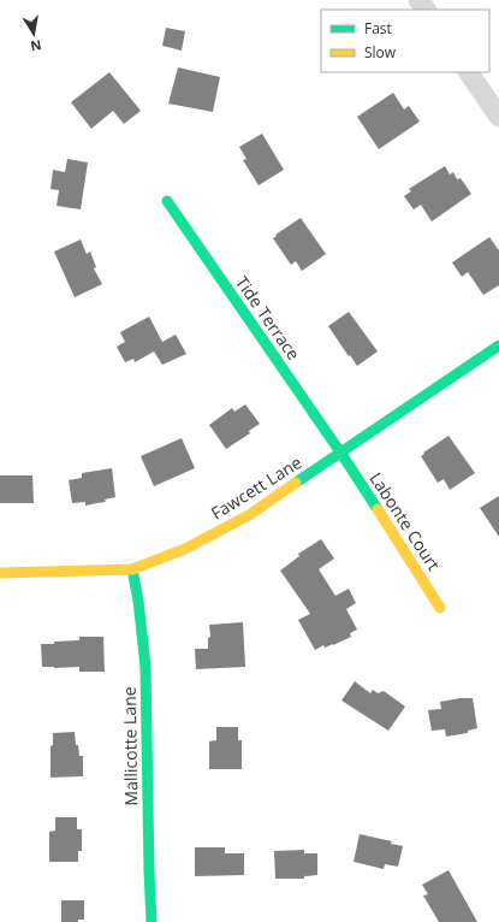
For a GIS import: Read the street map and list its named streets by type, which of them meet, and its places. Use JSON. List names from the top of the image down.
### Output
{
  "streets": {
    "street": [
      "Tide Terrace",
      "Fawcett Lane",
      "Labonte Court",
      "Mallicotte Lane"
    ]
  },
  "crossings": [
    ["Tide Terrace", "Fawcett Lane"],
    ["Tide Terrace", "Labonte Court"],
    ["Fawcett Lane", "Labonte Court"],
    ["Fawcett Lane", "Mallicotte Lane"]
  ],
  "legend": ["Fast", "Slow"],
  "north": "bottom"
}
